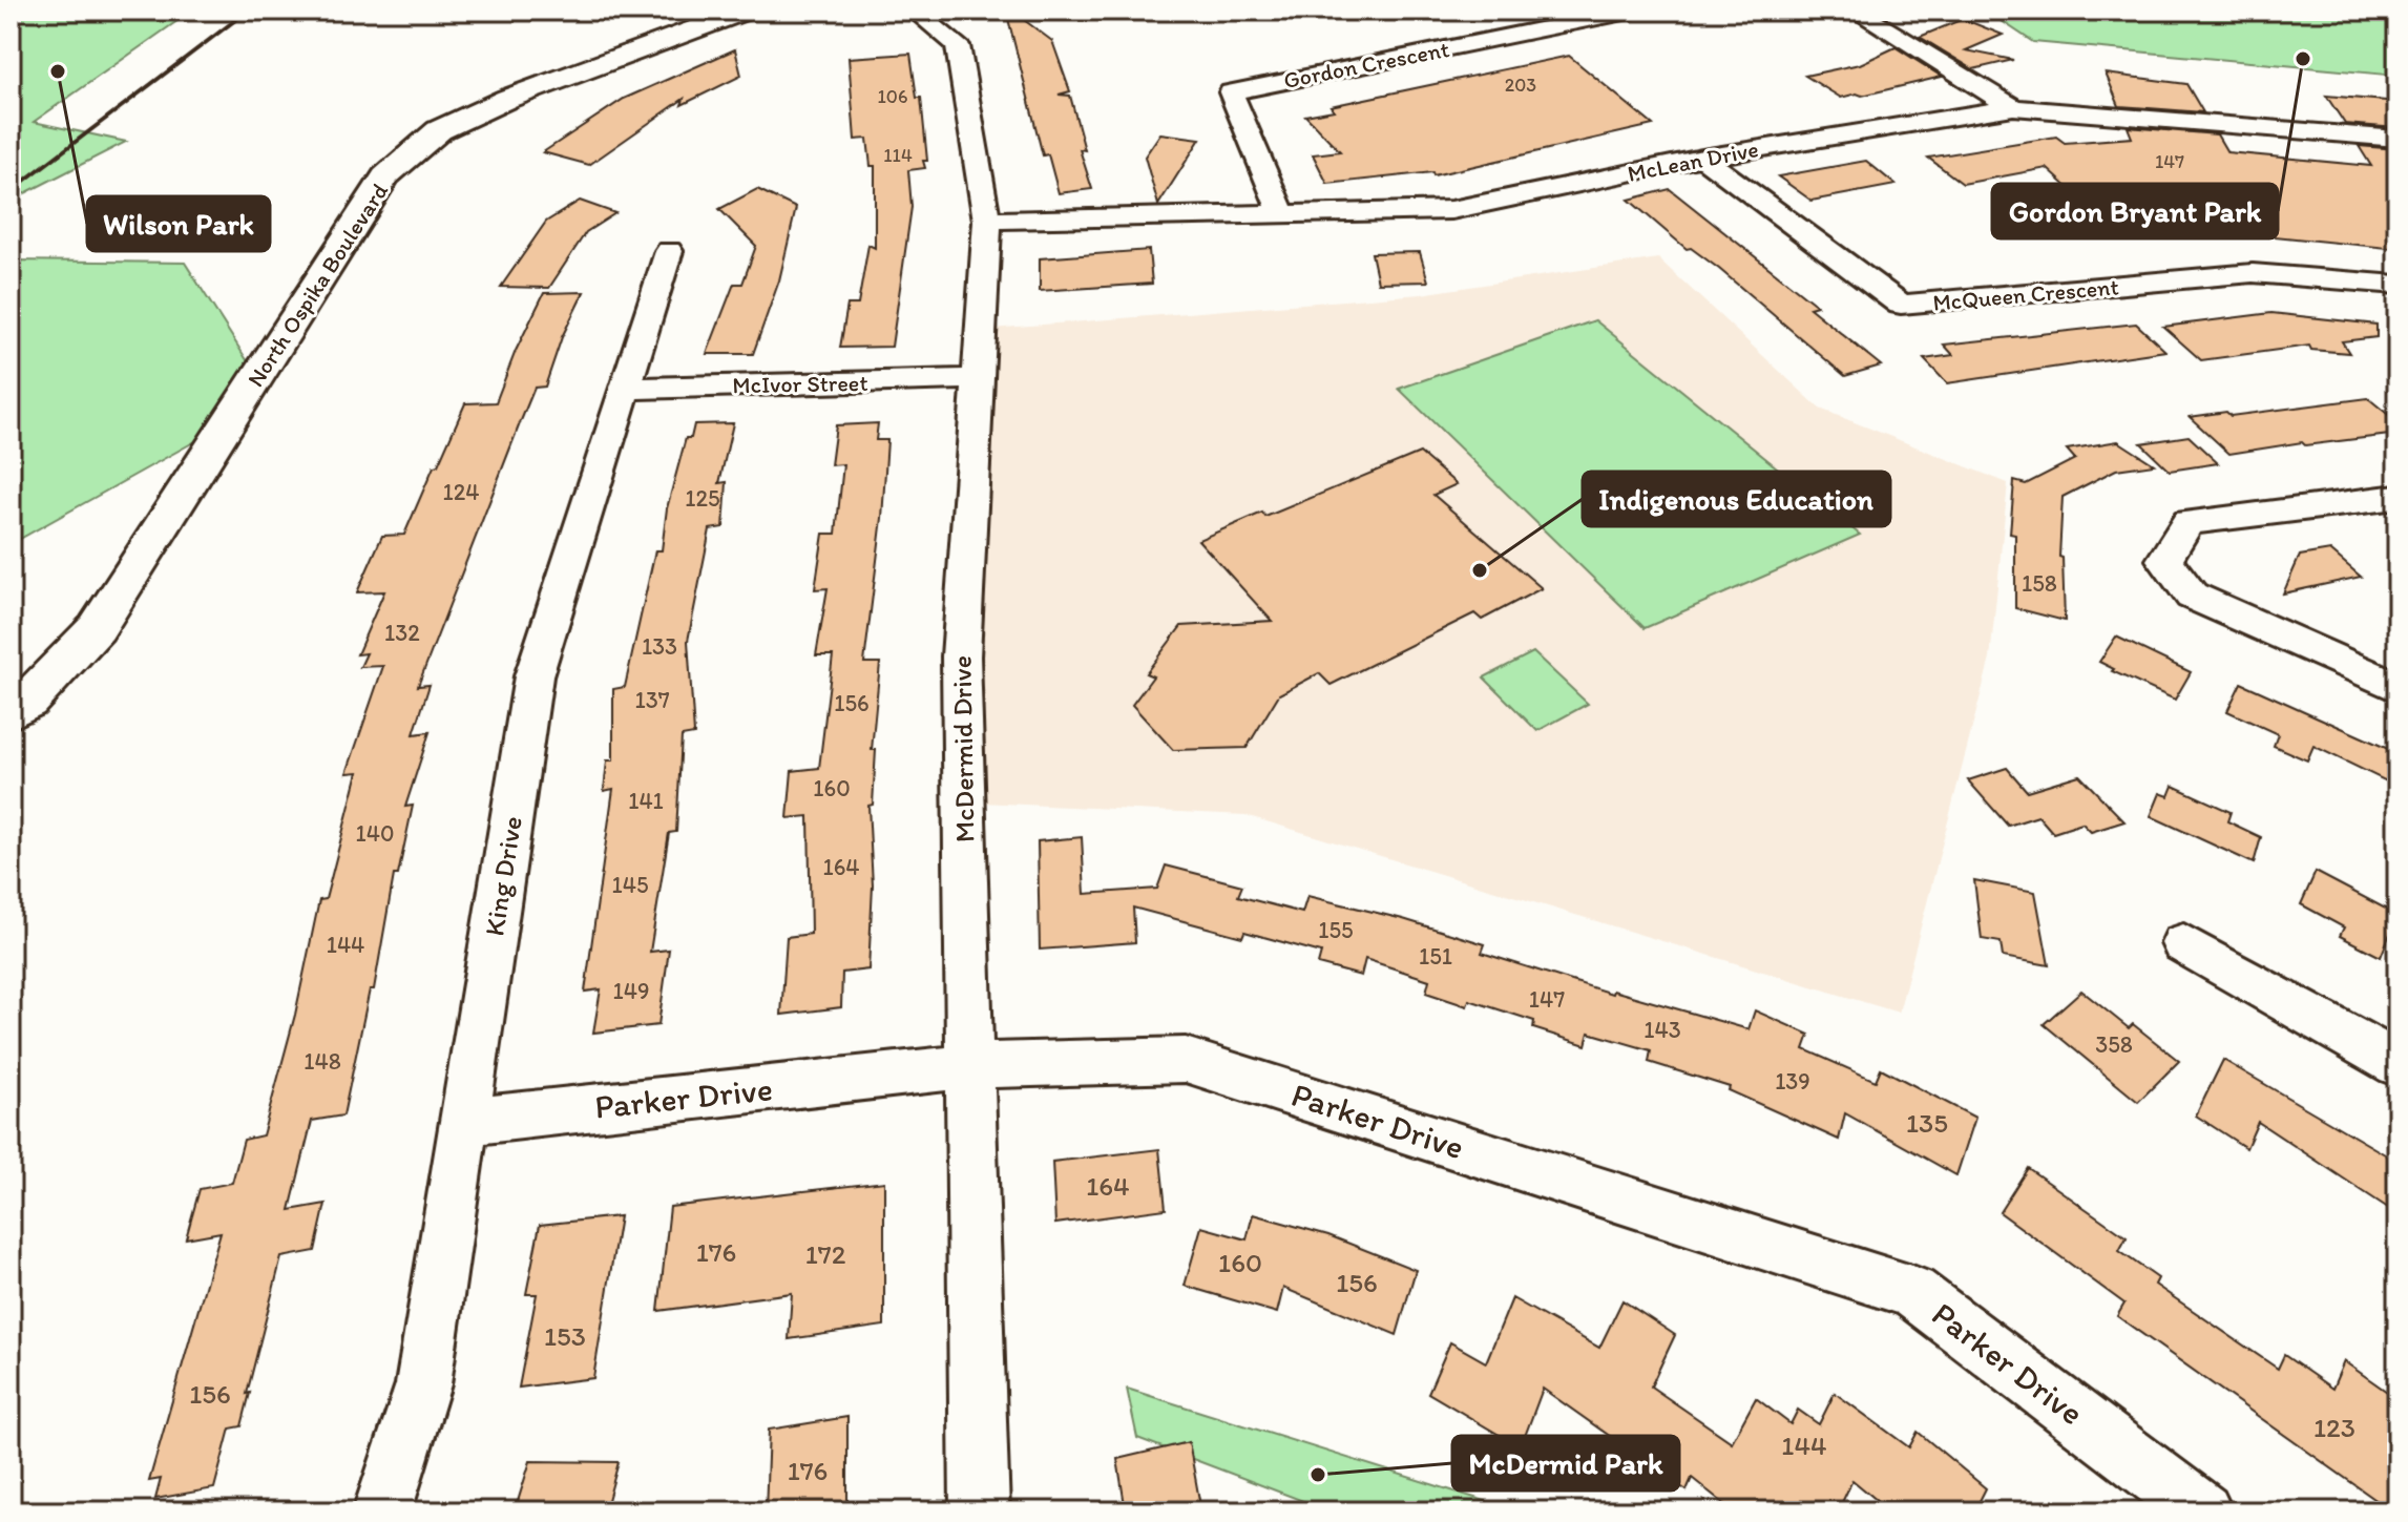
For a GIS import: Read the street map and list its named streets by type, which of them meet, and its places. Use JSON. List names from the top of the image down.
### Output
{
  "streets": {
    "street": [
      "Gordon Crescent",
      "McLean Drive",
      "North Ospika Boulevard",
      "McQueen Crescent",
      "McIvor Street",
      "McDermid Drive",
      "King Drive",
      "Parker Drive"
    ]
  },
  "crossings": [
    ["Gordon Crescent", "McLean Drive"],
    ["McLean Drive", "McQueen Crescent"],
    ["McLean Drive", "McDermid Drive"],
    ["McIvor Street", "McDermid Drive"],
    ["McIvor Street", "King Drive"],
    ["McDermid Drive", "Parker Drive"],
    ["King Drive", "Parker Drive"]
  ],
  "places": [
    "Gordon Bryant Park",
    "Wilson Park",
    "Indigenous Education",
    "McDermid Park"
  ],
  "house_numbers": [
    "203",
    "106",
    "114",
    "147",
    "124",
    "125",
    "158",
    "132",
    "133",
    "137",
    "156",
    "160",
    "141",
    "140",
    "164",
    "145",
    "155",
    "144",
    "151",
    "149",
    "147",
    "143",
    "358",
    "148",
    "139",
    "135",
    "164",
    "176",
    "172",
    "160",
    "156",
    "153",
    "156",
    "123",
    "144",
    "176"
  ]
}
